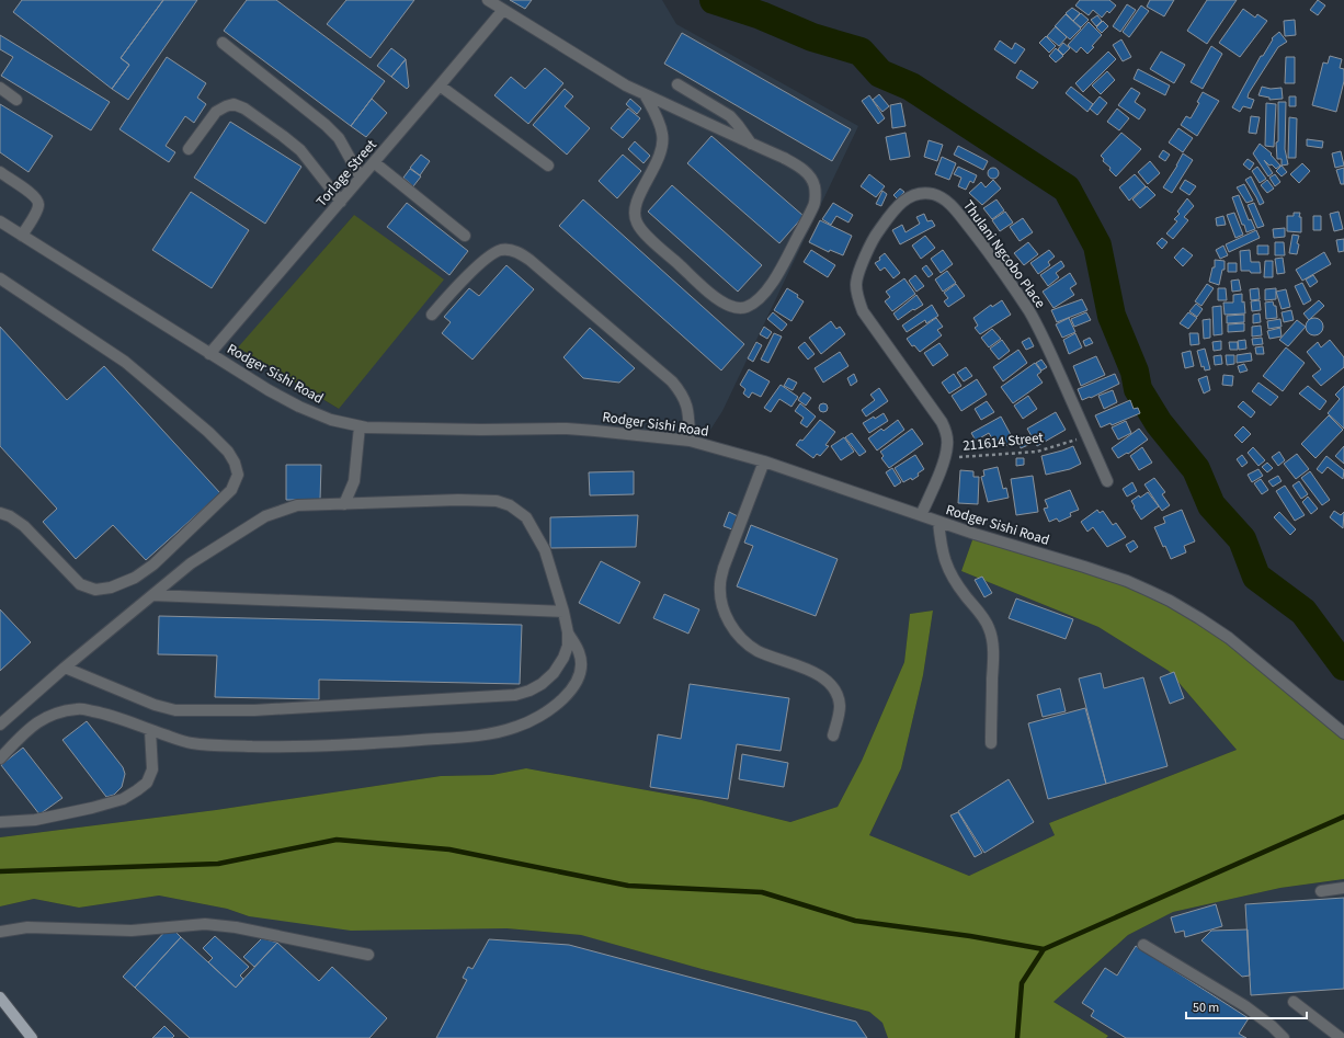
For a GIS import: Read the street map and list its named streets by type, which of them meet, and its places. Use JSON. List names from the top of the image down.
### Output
{
  "streets": {
    "street": ["Torlage Street", "Thulani Ngcobo Place", "Rodger Sishi Road"],
    "path": ["211614 Street"]
  },
  "crossings": [
    ["Torlage Street", "Rodger Sishi Road"],
    ["Thulani Ngcobo Place", "Rodger Sishi Road"],
    ["Thulani Ngcobo Place", "211614 Street"]
  ],
  "scale_bar": "50 m"
}
